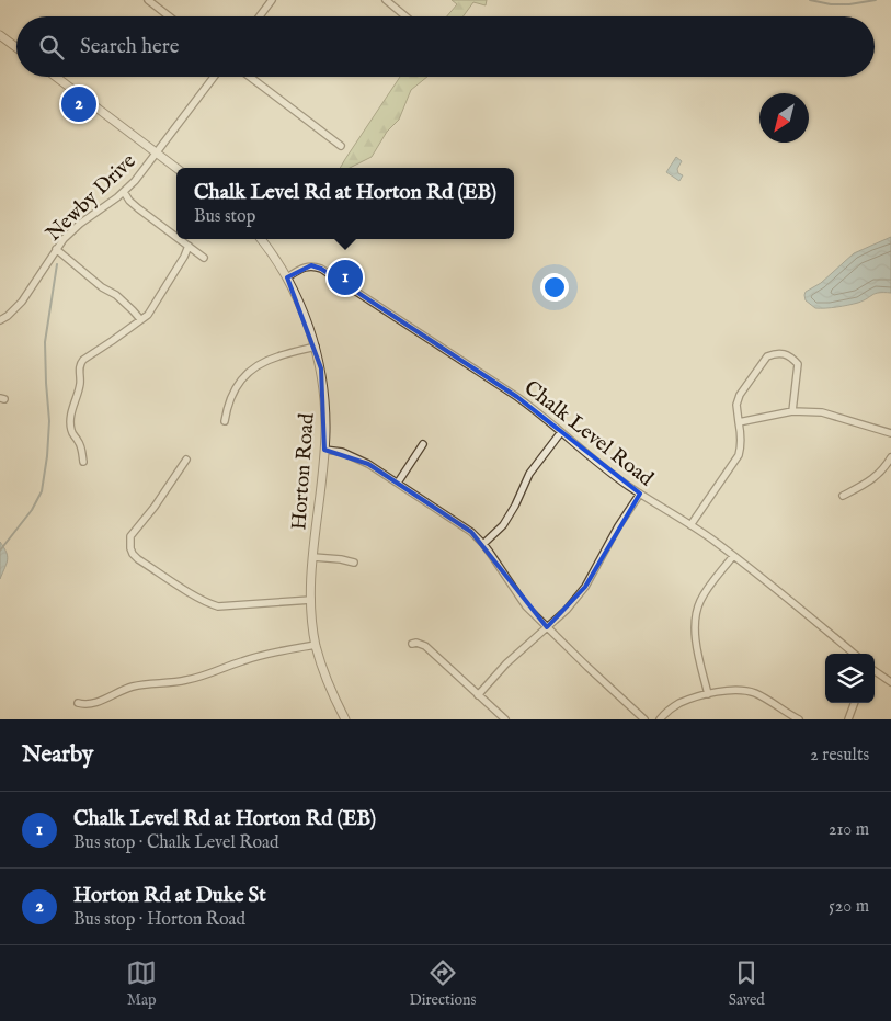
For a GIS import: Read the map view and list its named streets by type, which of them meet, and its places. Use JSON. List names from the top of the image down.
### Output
{
  "streets": {
    "street": ["Newby Drive", "Chalk Level Road", "Horton Road"]
  },
  "crossings": [
    ["Chalk Level Road", "Horton Road"]
  ],
  "north": "bottom left",
  "page": {
    "search": "Search here",
    "pins": ["2", "1"],
    "popup": ["Chalk Level Rd at Horton Rd (EB)", "Bus stop"],
    "heading": ["Nearby", "2 results"],
    "list": [
      {
        "mark": "1",
        "name": "Chalk Level Rd at Horton Rd (EB)",
        "note": "Bus stop · Chalk Level Road",
        "value": "210 m"
      },
      {
        "mark": "2",
        "name": "Horton Rd at Duke St",
        "note": "Bus stop · Horton Road",
        "value": "520 m"
      }
    ],
    "nav": ["Map", "Directions", "Saved"]
  }
}
